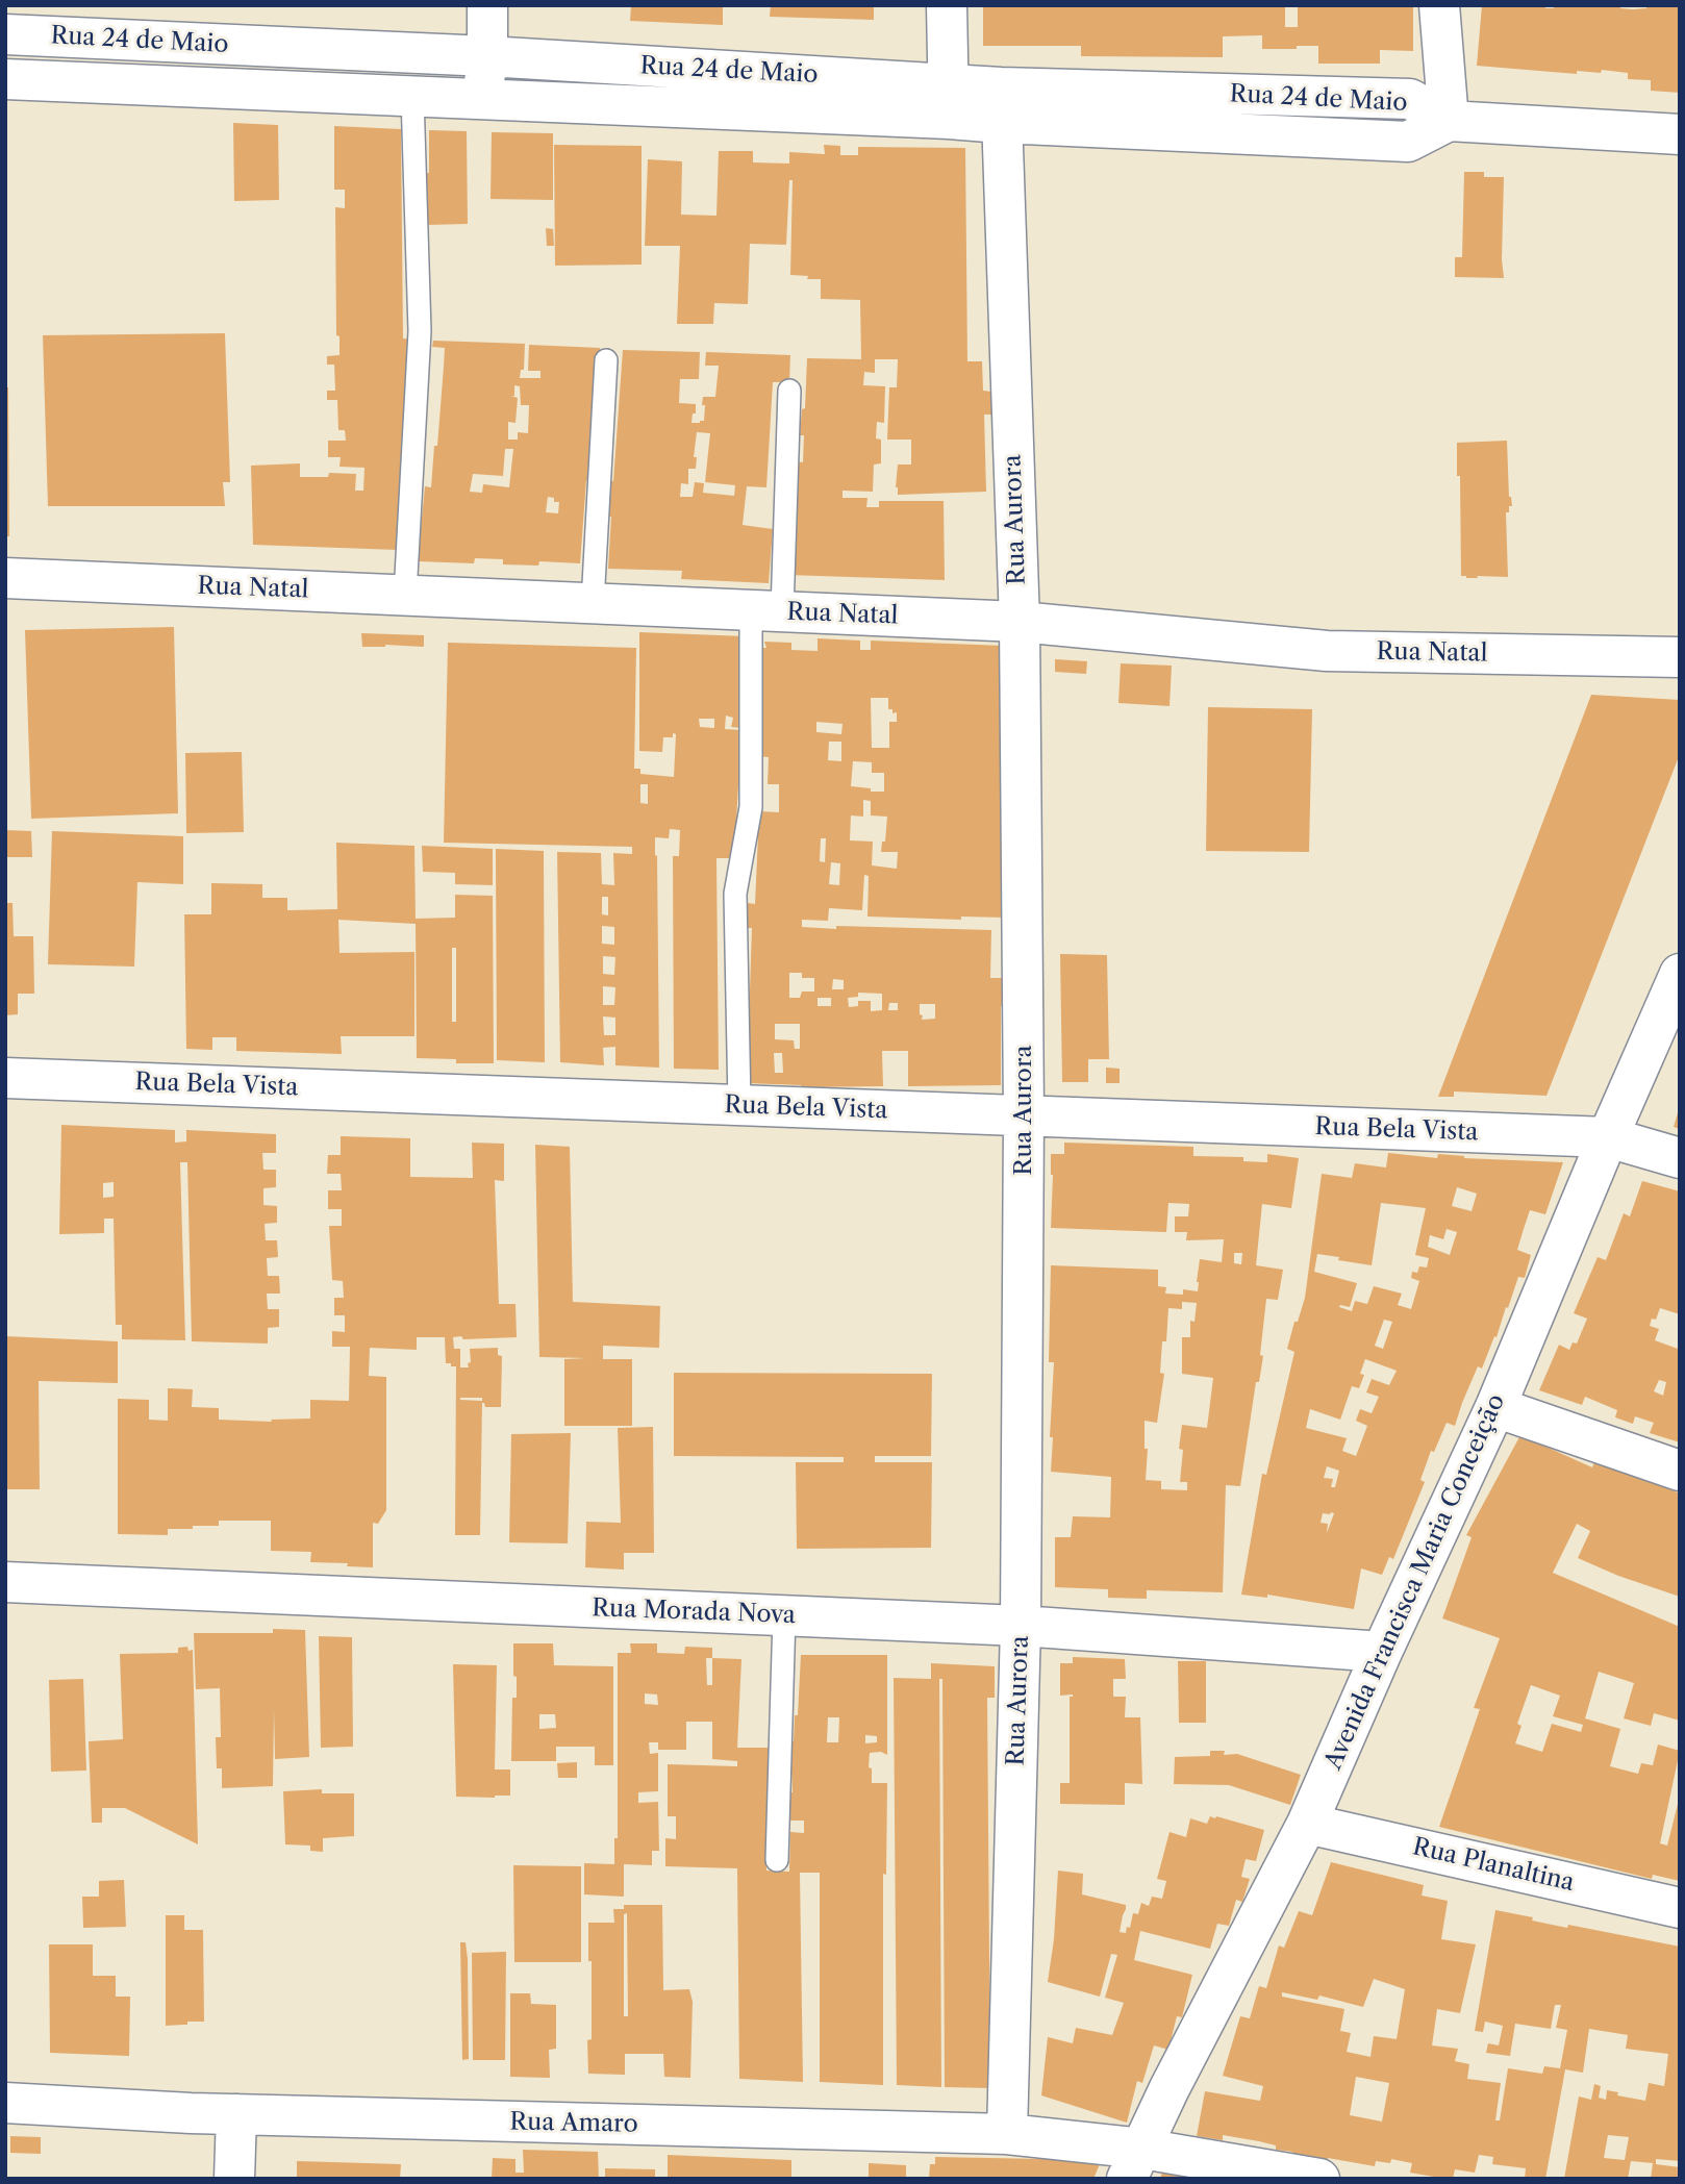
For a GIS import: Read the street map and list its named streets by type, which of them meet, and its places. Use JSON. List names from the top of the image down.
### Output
{
  "streets": {
    "street": [
      "Rua 24 de Maio",
      "Rua Aurora",
      "Rua Natal",
      "Rua Bela Vista",
      "Avenida Francisca Maria Conceição",
      "Rua Morada Nova",
      "Rua Planaltina",
      "Rua Amaro"
    ]
  },
  "crossings": [
    ["Rua 24 de Maio", "Rua Aurora"],
    ["Rua Aurora", "Rua Natal"],
    ["Rua Aurora", "Rua Bela Vista"],
    ["Rua Aurora", "Rua Morada Nova"],
    ["Rua Aurora", "Rua Amaro"],
    ["Rua Bela Vista", "Avenida Francisca Maria Conceição"],
    ["Avenida Francisca Maria Conceição", "Rua Morada Nova"],
    ["Avenida Francisca Maria Conceição", "Rua Planaltina"],
    ["Avenida Francisca Maria Conceição", "Rua Amaro"]
  ]
}
